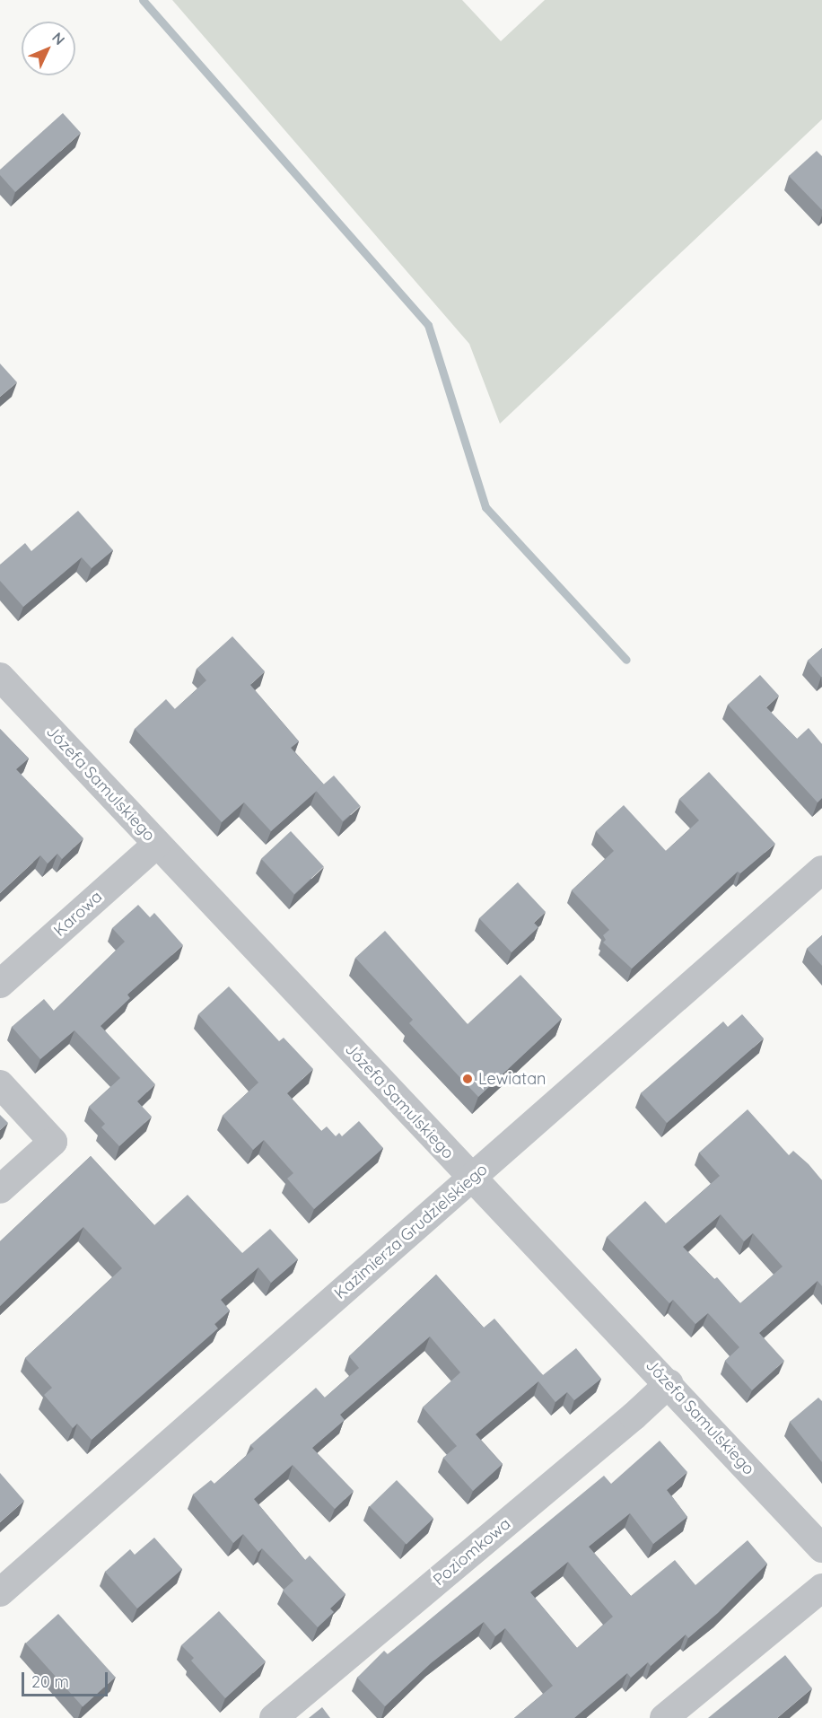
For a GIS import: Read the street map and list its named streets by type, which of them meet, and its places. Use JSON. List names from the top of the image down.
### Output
{
  "streets": {
    "street": [
      "Józefa Samulskiego",
      "Karowa",
      "Kazimierza Grudzielskiego",
      "Poziomkowa"
    ]
  },
  "crossings": [
    ["Józefa Samulskiego", "Karowa"],
    ["Józefa Samulskiego", "Kazimierza Grudzielskiego"],
    ["Józefa Samulskiego", "Poziomkowa"]
  ],
  "places": ["Lewiatan"],
  "scale_bar": "20 m",
  "north": "top right"
}
